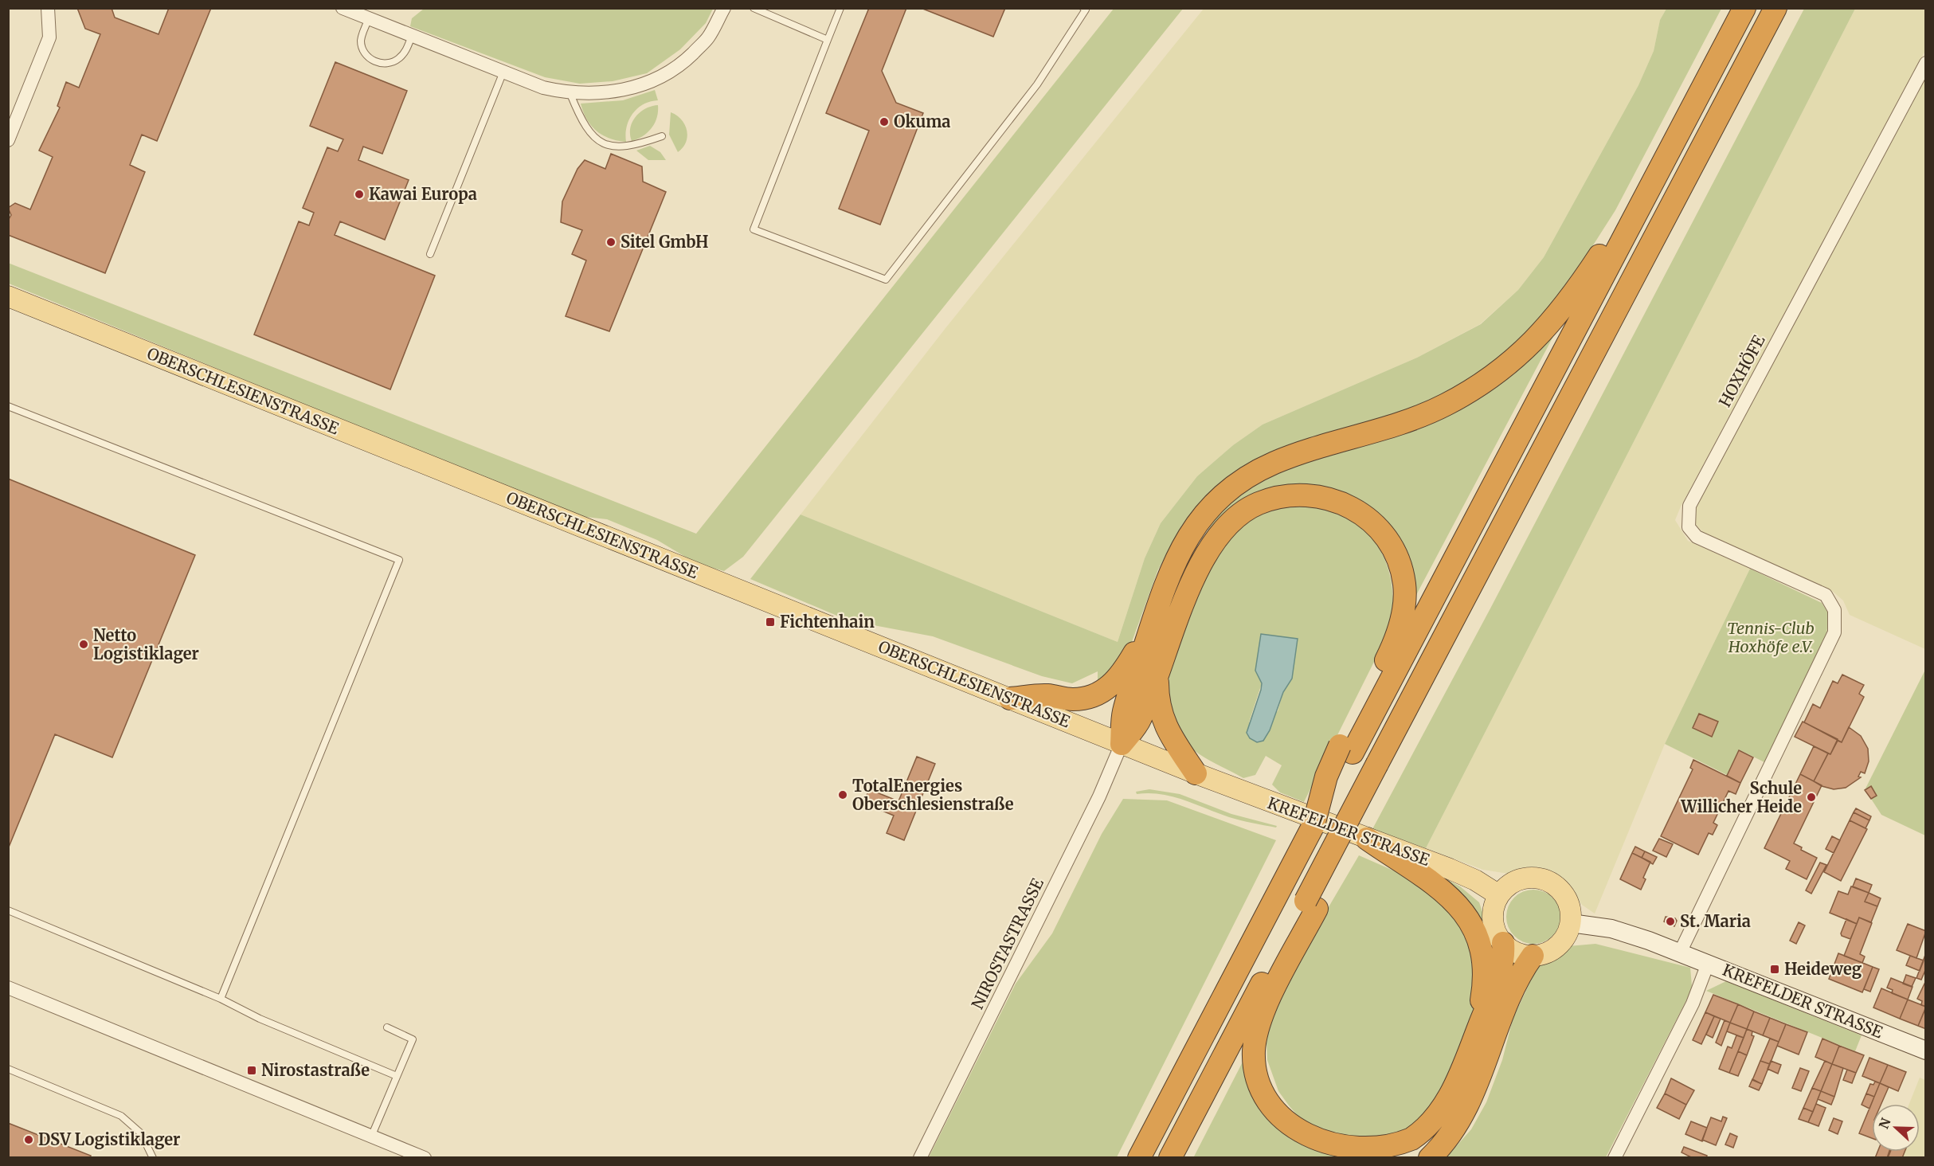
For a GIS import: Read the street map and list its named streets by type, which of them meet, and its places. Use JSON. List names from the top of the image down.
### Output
{
  "streets": {
    "main road": ["OBERSCHLESIENSTRASSE", "KREFELDER STRASSE"],
    "street": ["HOXHÖFE", "NIROSTASTRASSE"]
  },
  "crossings": [
    ["HOXHÖFE", "KREFELDER STRASSE"],
    ["OBERSCHLESIENSTRASSE", "KREFELDER STRASSE"],
    ["OBERSCHLESIENSTRASSE", "NIROSTASTRASSE"]
  ],
  "parks": ["Tennis-Club Hoxhöfe e.V."],
  "places": {
    "other": [
      "Okuma",
      "Kawai Europa",
      "Sitel GmbH",
      "Netto Logistiklager",
      "TotalEnergies Oberschlesienstraße",
      "Schule Willicher Heide",
      "St. Maria",
      "DSV Logistiklager"
    ],
    "transit": ["Fichtenhain", "Heideweg", "Nirostastraße"]
  },
  "north": "left"
}
